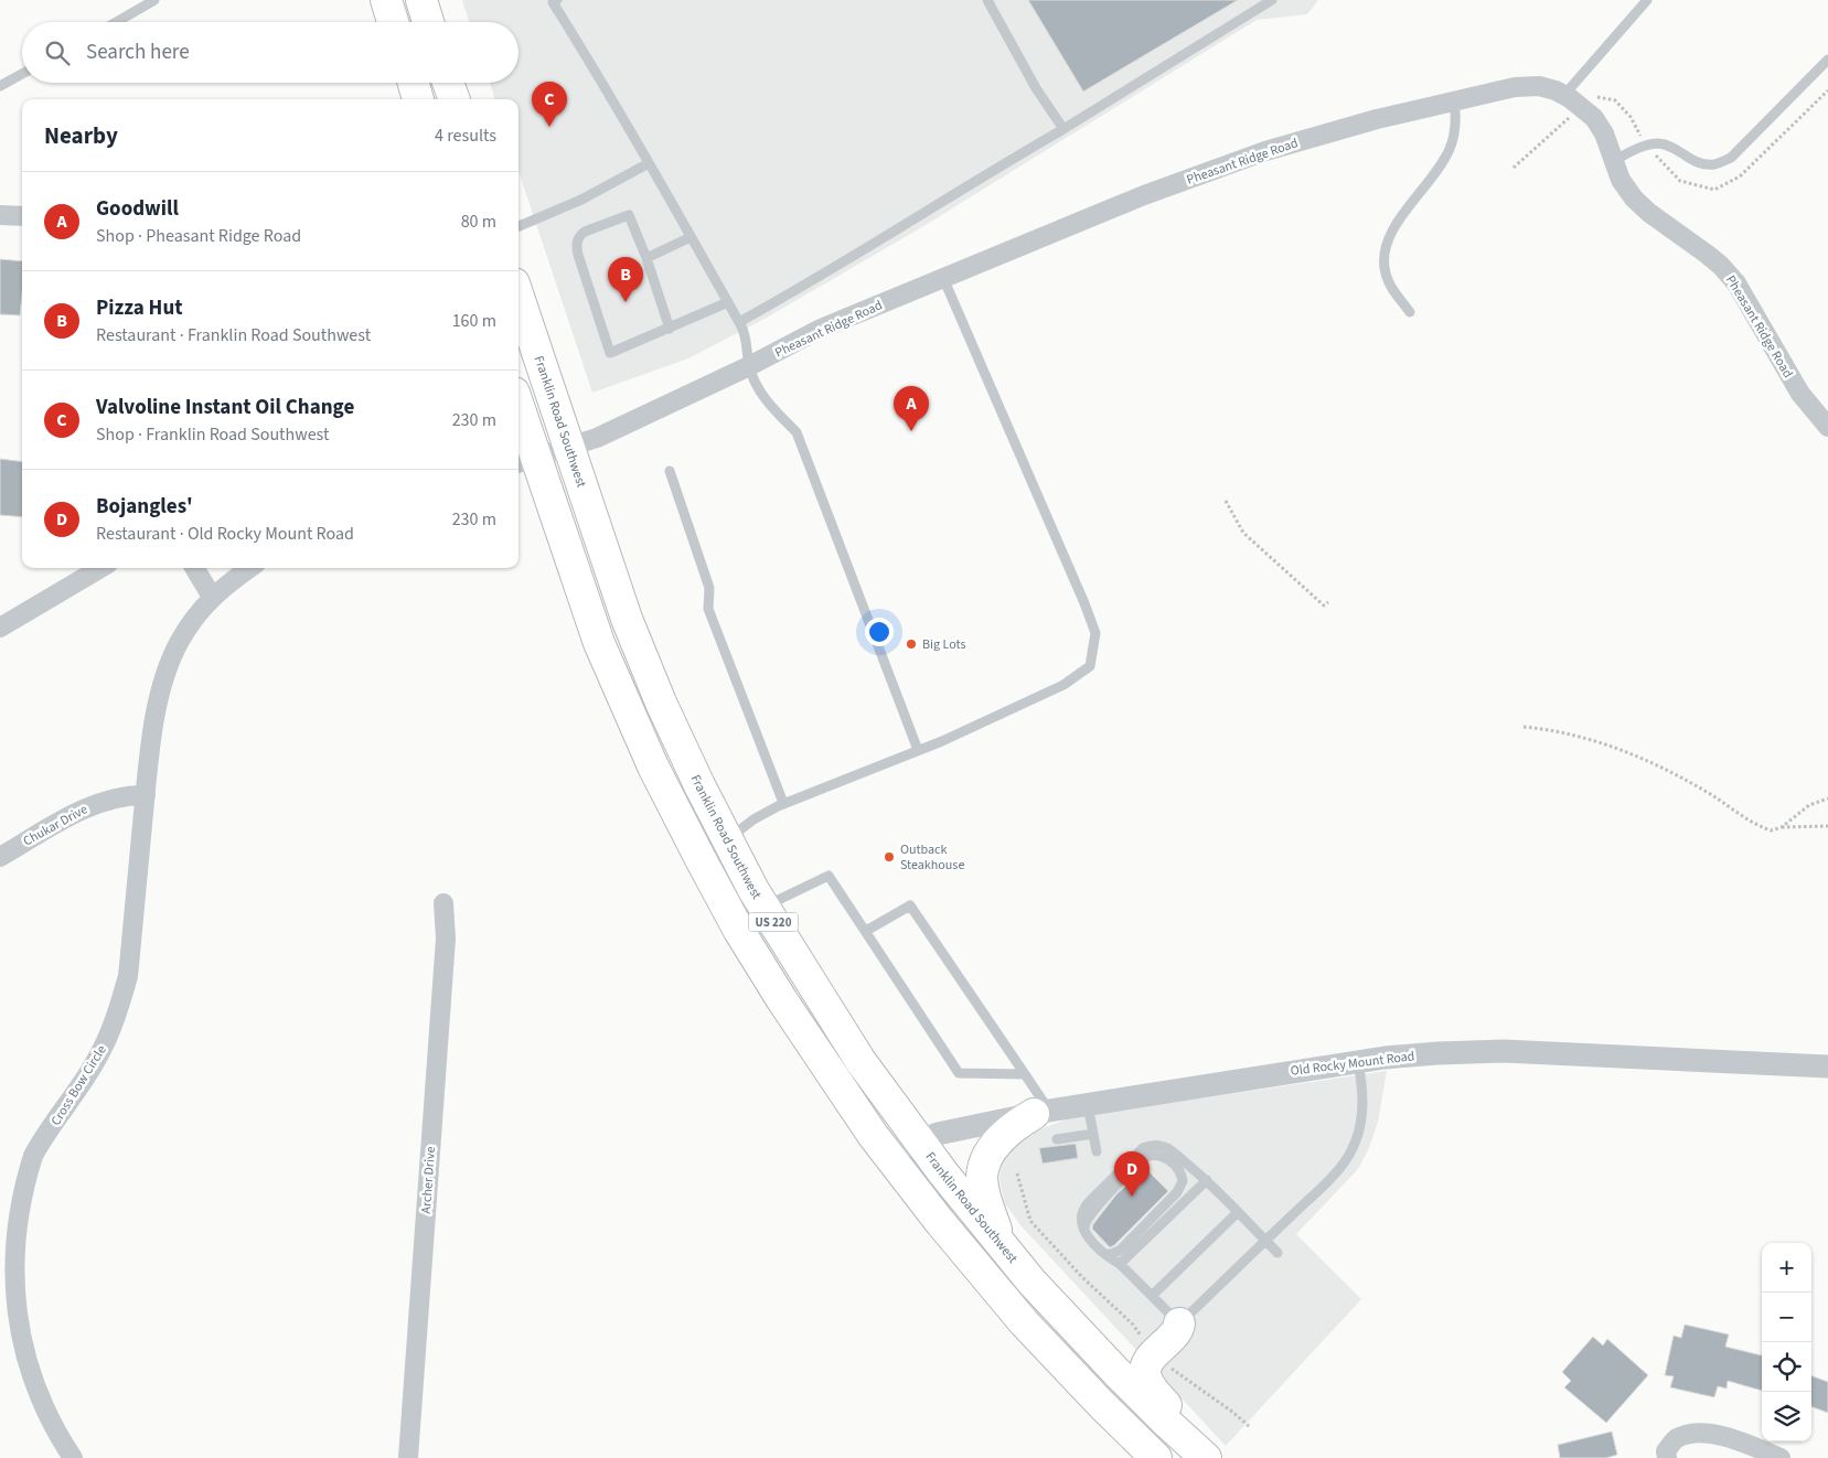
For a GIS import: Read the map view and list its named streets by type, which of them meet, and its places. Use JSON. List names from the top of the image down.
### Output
{
  "streets": {
    "highway": ["Franklin Road Southwest", "US 220"],
    "street": [
      "Pheasant Ridge Road",
      "Chukar Drive",
      "Old Rocky Mount Road",
      "Cross Bow Circle",
      "Archer Drive"
    ]
  },
  "crossings": [
    ["Pheasant Ridge Road", "Franklin Road Southwest"],
    ["Pheasant Ridge Road", "US 220"],
    ["Franklin Road Southwest", "Old Rocky Mount Road"],
    ["Chukar Drive", "Cross Bow Circle"],
    ["US 220", "Old Rocky Mount Road"]
  ],
  "places": ["Big Lots", "Outback Steakhouse"],
  "page": {
    "search": "Search here",
    "pins": [
      "C",
      "B",
      "A",
      "D"
    ],
    "heading": ["Nearby", "4 results"],
    "list": [
      {
        "mark": "A",
        "name": "Goodwill",
        "note": "Shop · Pheasant Ridge Road",
        "value": "80 m"
      },
      {
        "mark": "B",
        "name": "Pizza Hut",
        "note": "Restaurant · Franklin Road Southwest",
        "value": "160 m"
      },
      {
        "mark": "C",
        "name": "Valvoline Instant Oil Change",
        "note": "Shop · Franklin Road Southwest",
        "value": "230 m"
      },
      {
        "mark": "D",
        "name": "Bojangles'",
        "note": "Restaurant · Old Rocky Mount Road",
        "value": "230 m"
      }
    ],
    "map_buttons": ["+", "−"]
  }
}
